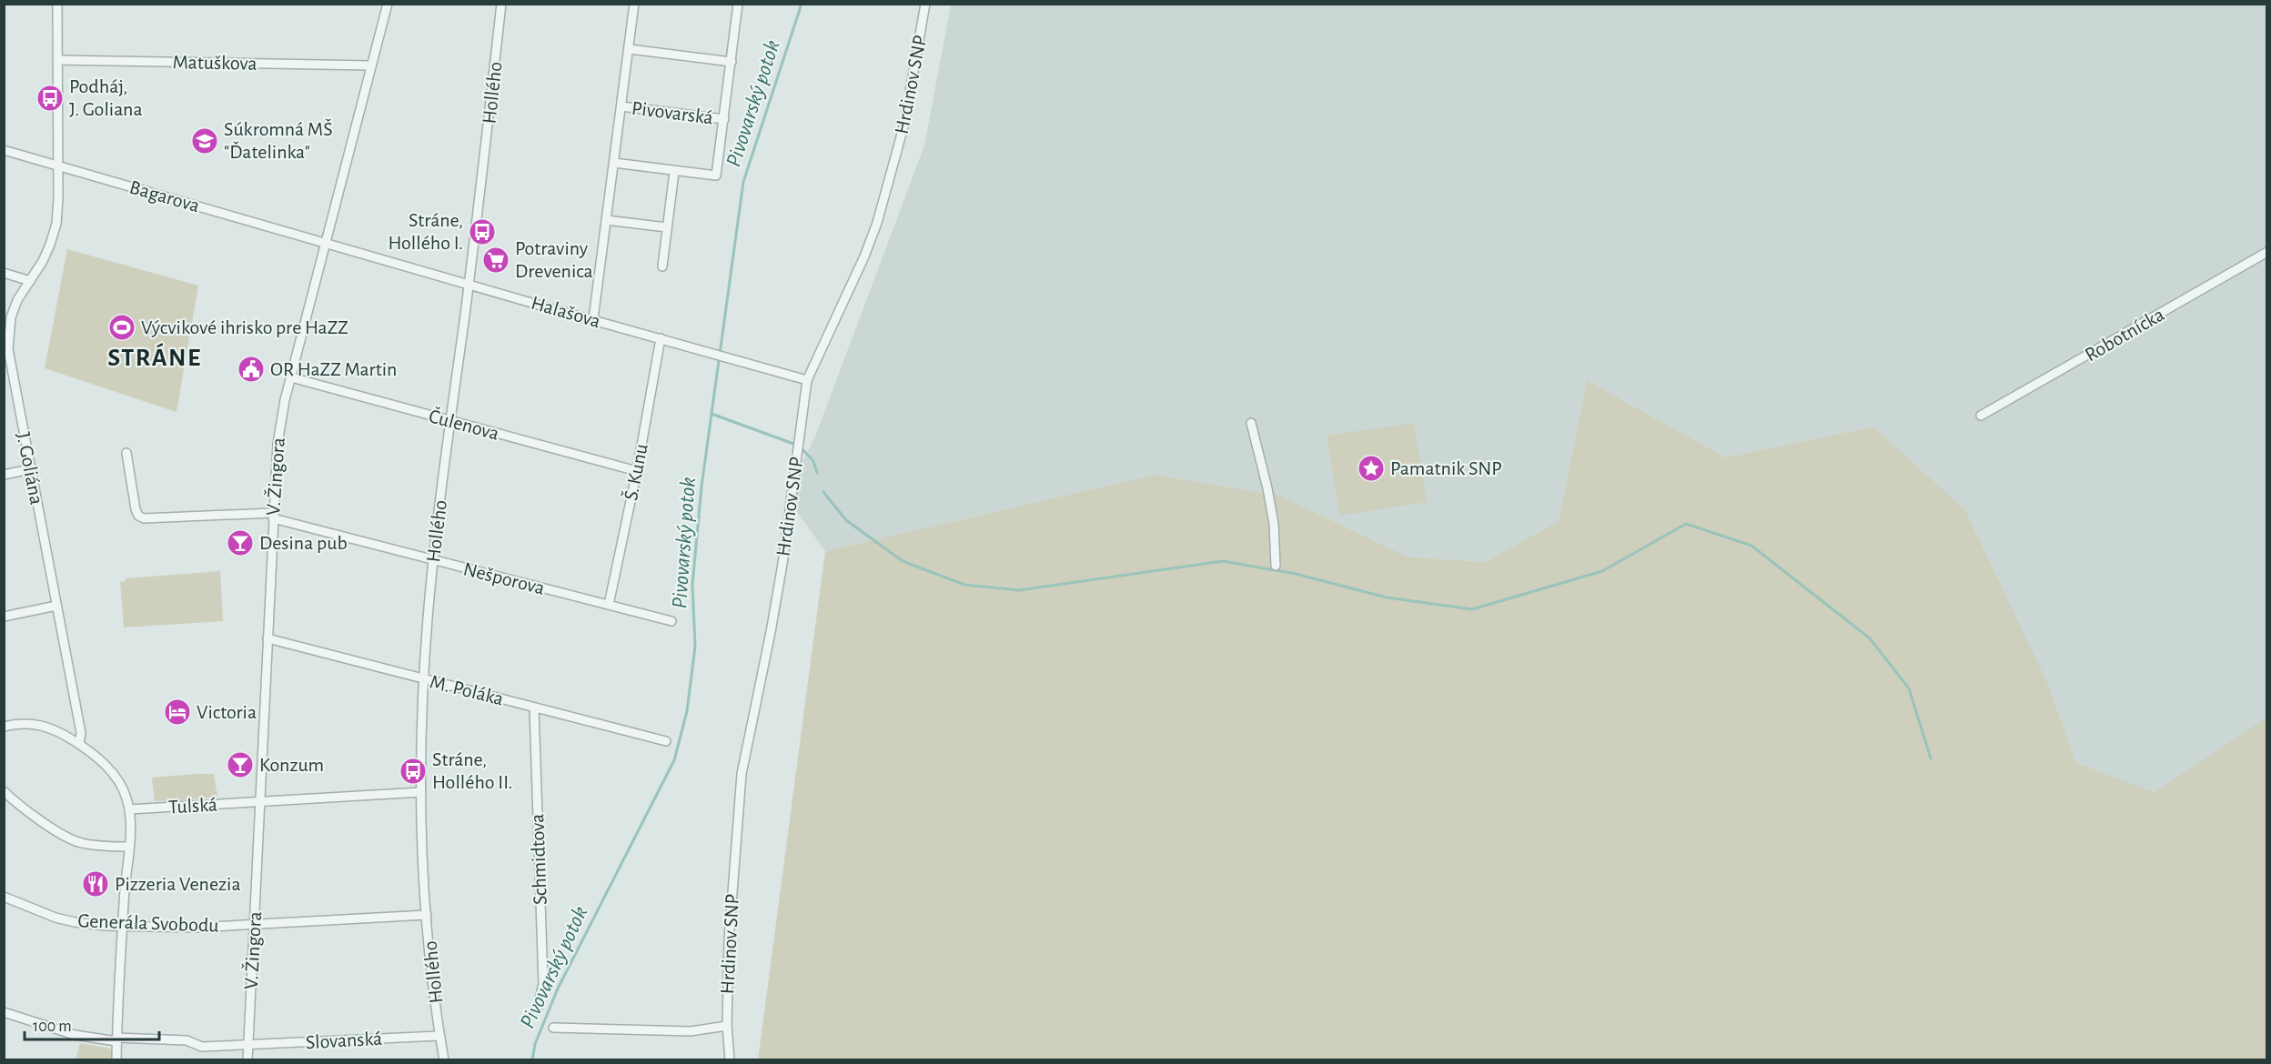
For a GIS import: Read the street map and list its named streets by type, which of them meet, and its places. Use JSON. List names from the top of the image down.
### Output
{
  "streets": {
    "street": [
      "Matuškova",
      "Hrdinov SNP",
      "Hollého",
      "Pivovarská",
      "Bagarova",
      "Halašova",
      "Robotnícka",
      "Čulenova",
      "J. Goliána",
      "Š. Kunu",
      "V. Žingora",
      "Nešporova",
      "M. Poláka",
      "Tulská",
      "Schmidtova",
      "Generála Svobodu",
      "Slovanská"
    ]
  },
  "crossings": [
    ["Matuškova", "J. Goliána"],
    ["Matuškova", "V. Žingora"],
    ["Hrdinov SNP", "Halašova"],
    ["Hollého", "Halašova"],
    ["Hollého", "Čulenova"],
    ["Hollého", "Nešporova"],
    ["Hollého", "M. Poláka"],
    ["Hollého", "Tulská"],
    ["Hollého", "Generála Svobodu"],
    ["Hollého", "Slovanská"],
    ["Pivovarská", "Halašova"],
    ["Bagarova", "Halašova"],
    ["Bagarova", "J. Goliána"],
    ["Bagarova", "V. Žingora"],
    ["Halašova", "Š. Kunu"],
    ["Halašova", "V. Žingora"],
    ["Čulenova", "Š. Kunu"],
    ["Čulenova", "V. Žingora"],
    ["Š. Kunu", "Nešporova"],
    ["V. Žingora", "Nešporova"],
    ["V. Žingora", "M. Poláka"],
    ["V. Žingora", "Tulská"],
    ["V. Žingora", "Generála Svobodu"],
    ["V. Žingora", "Slovanská"],
    ["M. Poláka", "Schmidtova"]
  ],
  "districts": ["STRÁNE"],
  "water": ["Pivovarský potok"],
  "places": {
    "bus stop": ["Podháj, J. Goliana", "Stráne, Hollého I.", "Stráne, Hollého II."],
    "school or university": ["Súkromná MŠ \"Ďatelinka\""],
    "supermarket": ["Potraviny Drevenica"],
    "sports": ["Výcvikové ihrisko pre HaZZ"],
    "public building": ["OR HaZZ Martin"],
    "place": ["Pamatnik SNP"],
    "bar": ["Desina pub", "Konzum"],
    "hotel": ["Victoria"],
    "restaurant": ["Pizzeria Venezia"]
  },
  "scale_bar": "100 m"
}
